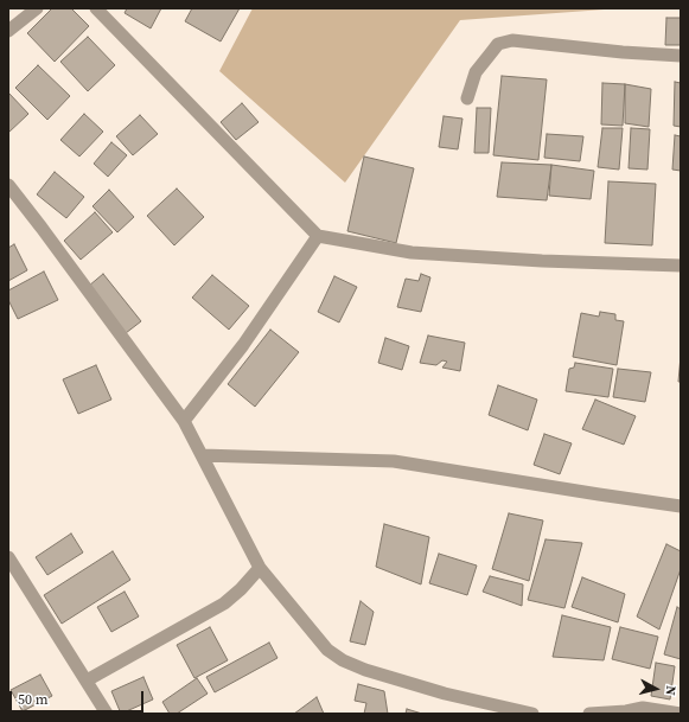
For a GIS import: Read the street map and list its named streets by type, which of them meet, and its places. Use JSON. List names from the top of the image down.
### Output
{
  "scale_bar": "50 m",
  "north": "right"
}
